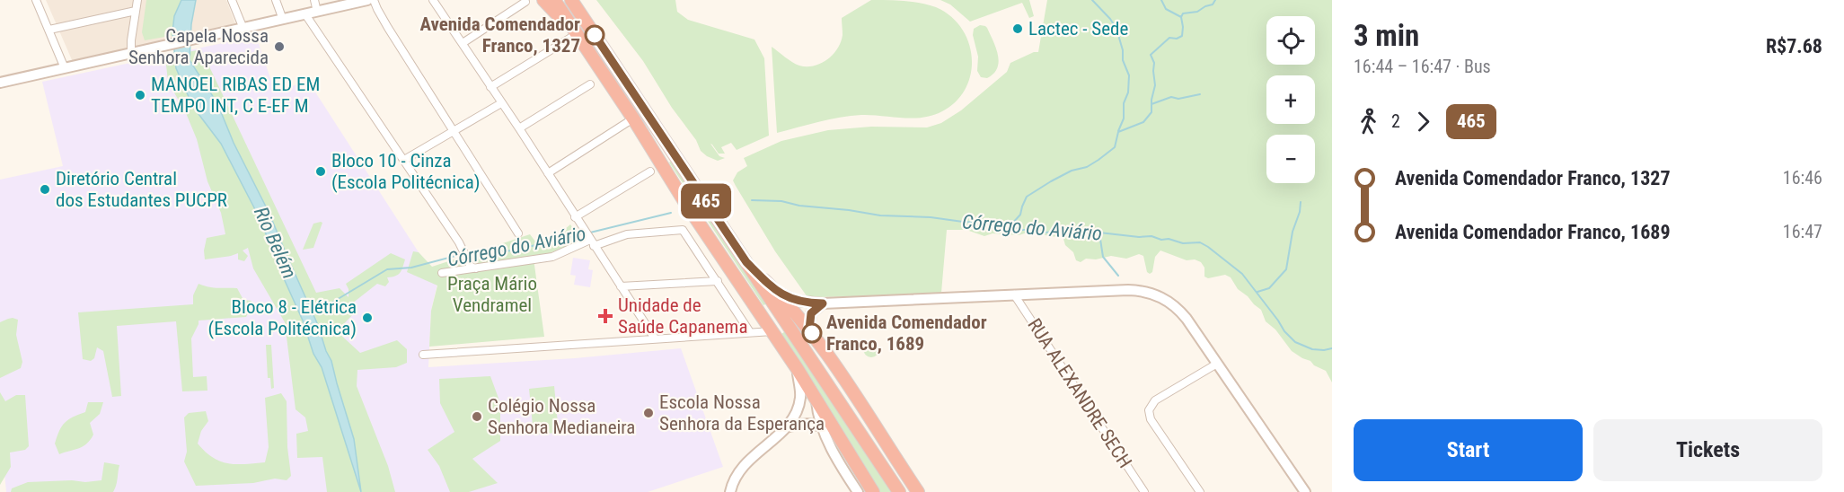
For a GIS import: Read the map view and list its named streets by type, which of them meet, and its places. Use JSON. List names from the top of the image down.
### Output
{
  "streets": {
    "street": ["RUA ALEXANDRE SECH"]
  },
  "water": ["Córrego do Aviário", "Rio Belém"],
  "parks": ["Praça Mário Vendramel"],
  "places": {
    "other": [
      "Lactec - Sede",
      "Avenida Comendador Franco, 1327",
      "Capela Nossa Senhora Aparecida",
      "MANOEL RIBAS ED EM TEMPO INT, C E-EF M",
      "Bloco 10 - Cinza (Escola Politécnica)",
      "Diretório Central dos Estudantes PUCPR",
      "Bloco 8 - Elétrica (Escola Politécnica)",
      "Avenida Comendador Franco, 1689",
      "Escola Nossa Senhora da Esperança",
      "Colégio Nossa Senhora Medianeira"
    ],
    "health": ["Unidade de Saúde Capanema"]
  },
  "lines": ["bus line 465"],
  "page": {
    "on_map": "465",
    "heading": ["3 min", "16:44 – 16:47 · Bus", "R$7.68"],
    "map_buttons": ["+", "−"],
    "legs": ["2", "465"],
    "list": [
      {
        "name": "Avenida Comendador Franco, 1327",
        "value": "16:46"
      },
      {
        "name": "Avenida Comendador Franco, 1689",
        "value": "16:47"
      }
    ],
    "buttons": ["Start", "Tickets"]
  }
}
